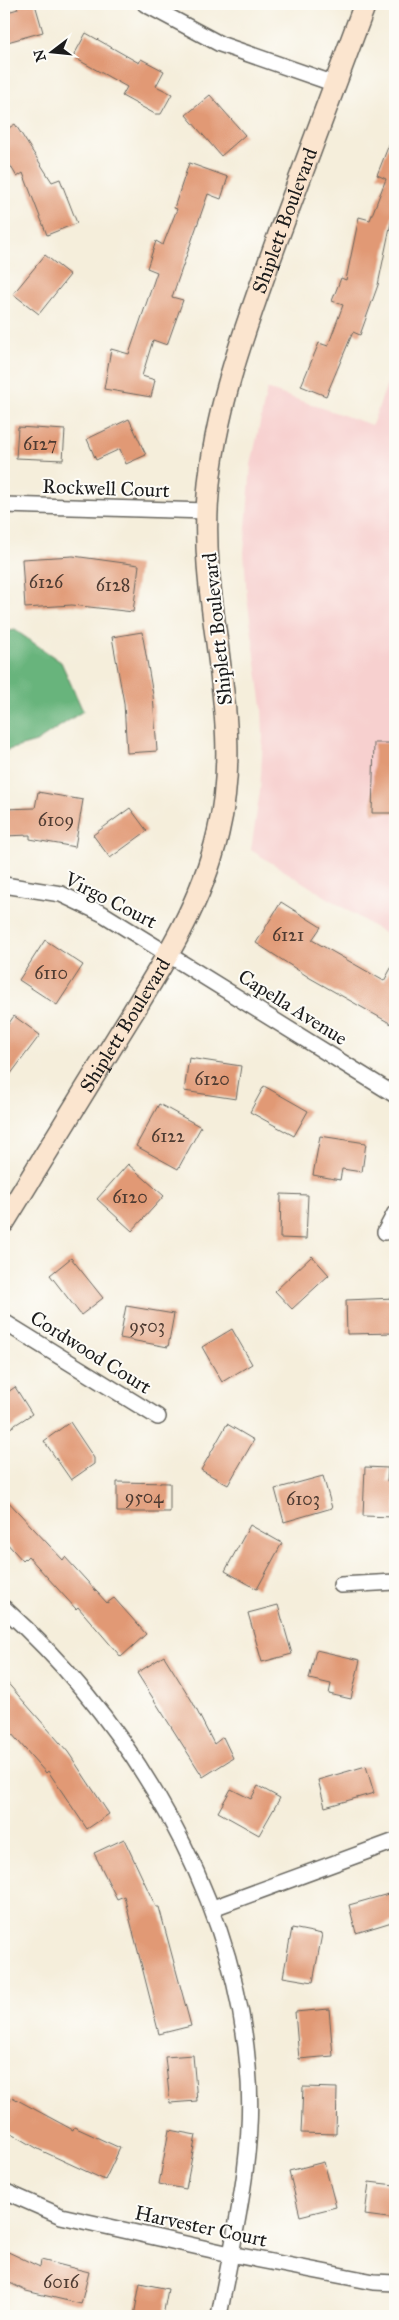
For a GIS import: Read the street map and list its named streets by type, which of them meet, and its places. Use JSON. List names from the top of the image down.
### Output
{
  "streets": {
    "street": [
      "Shiplett Boulevard",
      "Rockwell Court",
      "Virgo Court",
      "Capella Avenue",
      "Cordwood Court",
      "Harvester Court"
    ]
  },
  "crossings": [
    ["Shiplett Boulevard", "Rockwell Court"],
    ["Shiplett Boulevard", "Virgo Court"],
    ["Shiplett Boulevard", "Capella Avenue"],
    ["Virgo Court", "Capella Avenue"]
  ],
  "house_numbers": [
    "6127",
    "6126",
    "6128",
    "6109",
    "6121",
    "6110",
    "6120",
    "6122",
    "6120",
    "9503",
    "9504",
    "6103",
    "6016"
  ],
  "north": "left"
}
